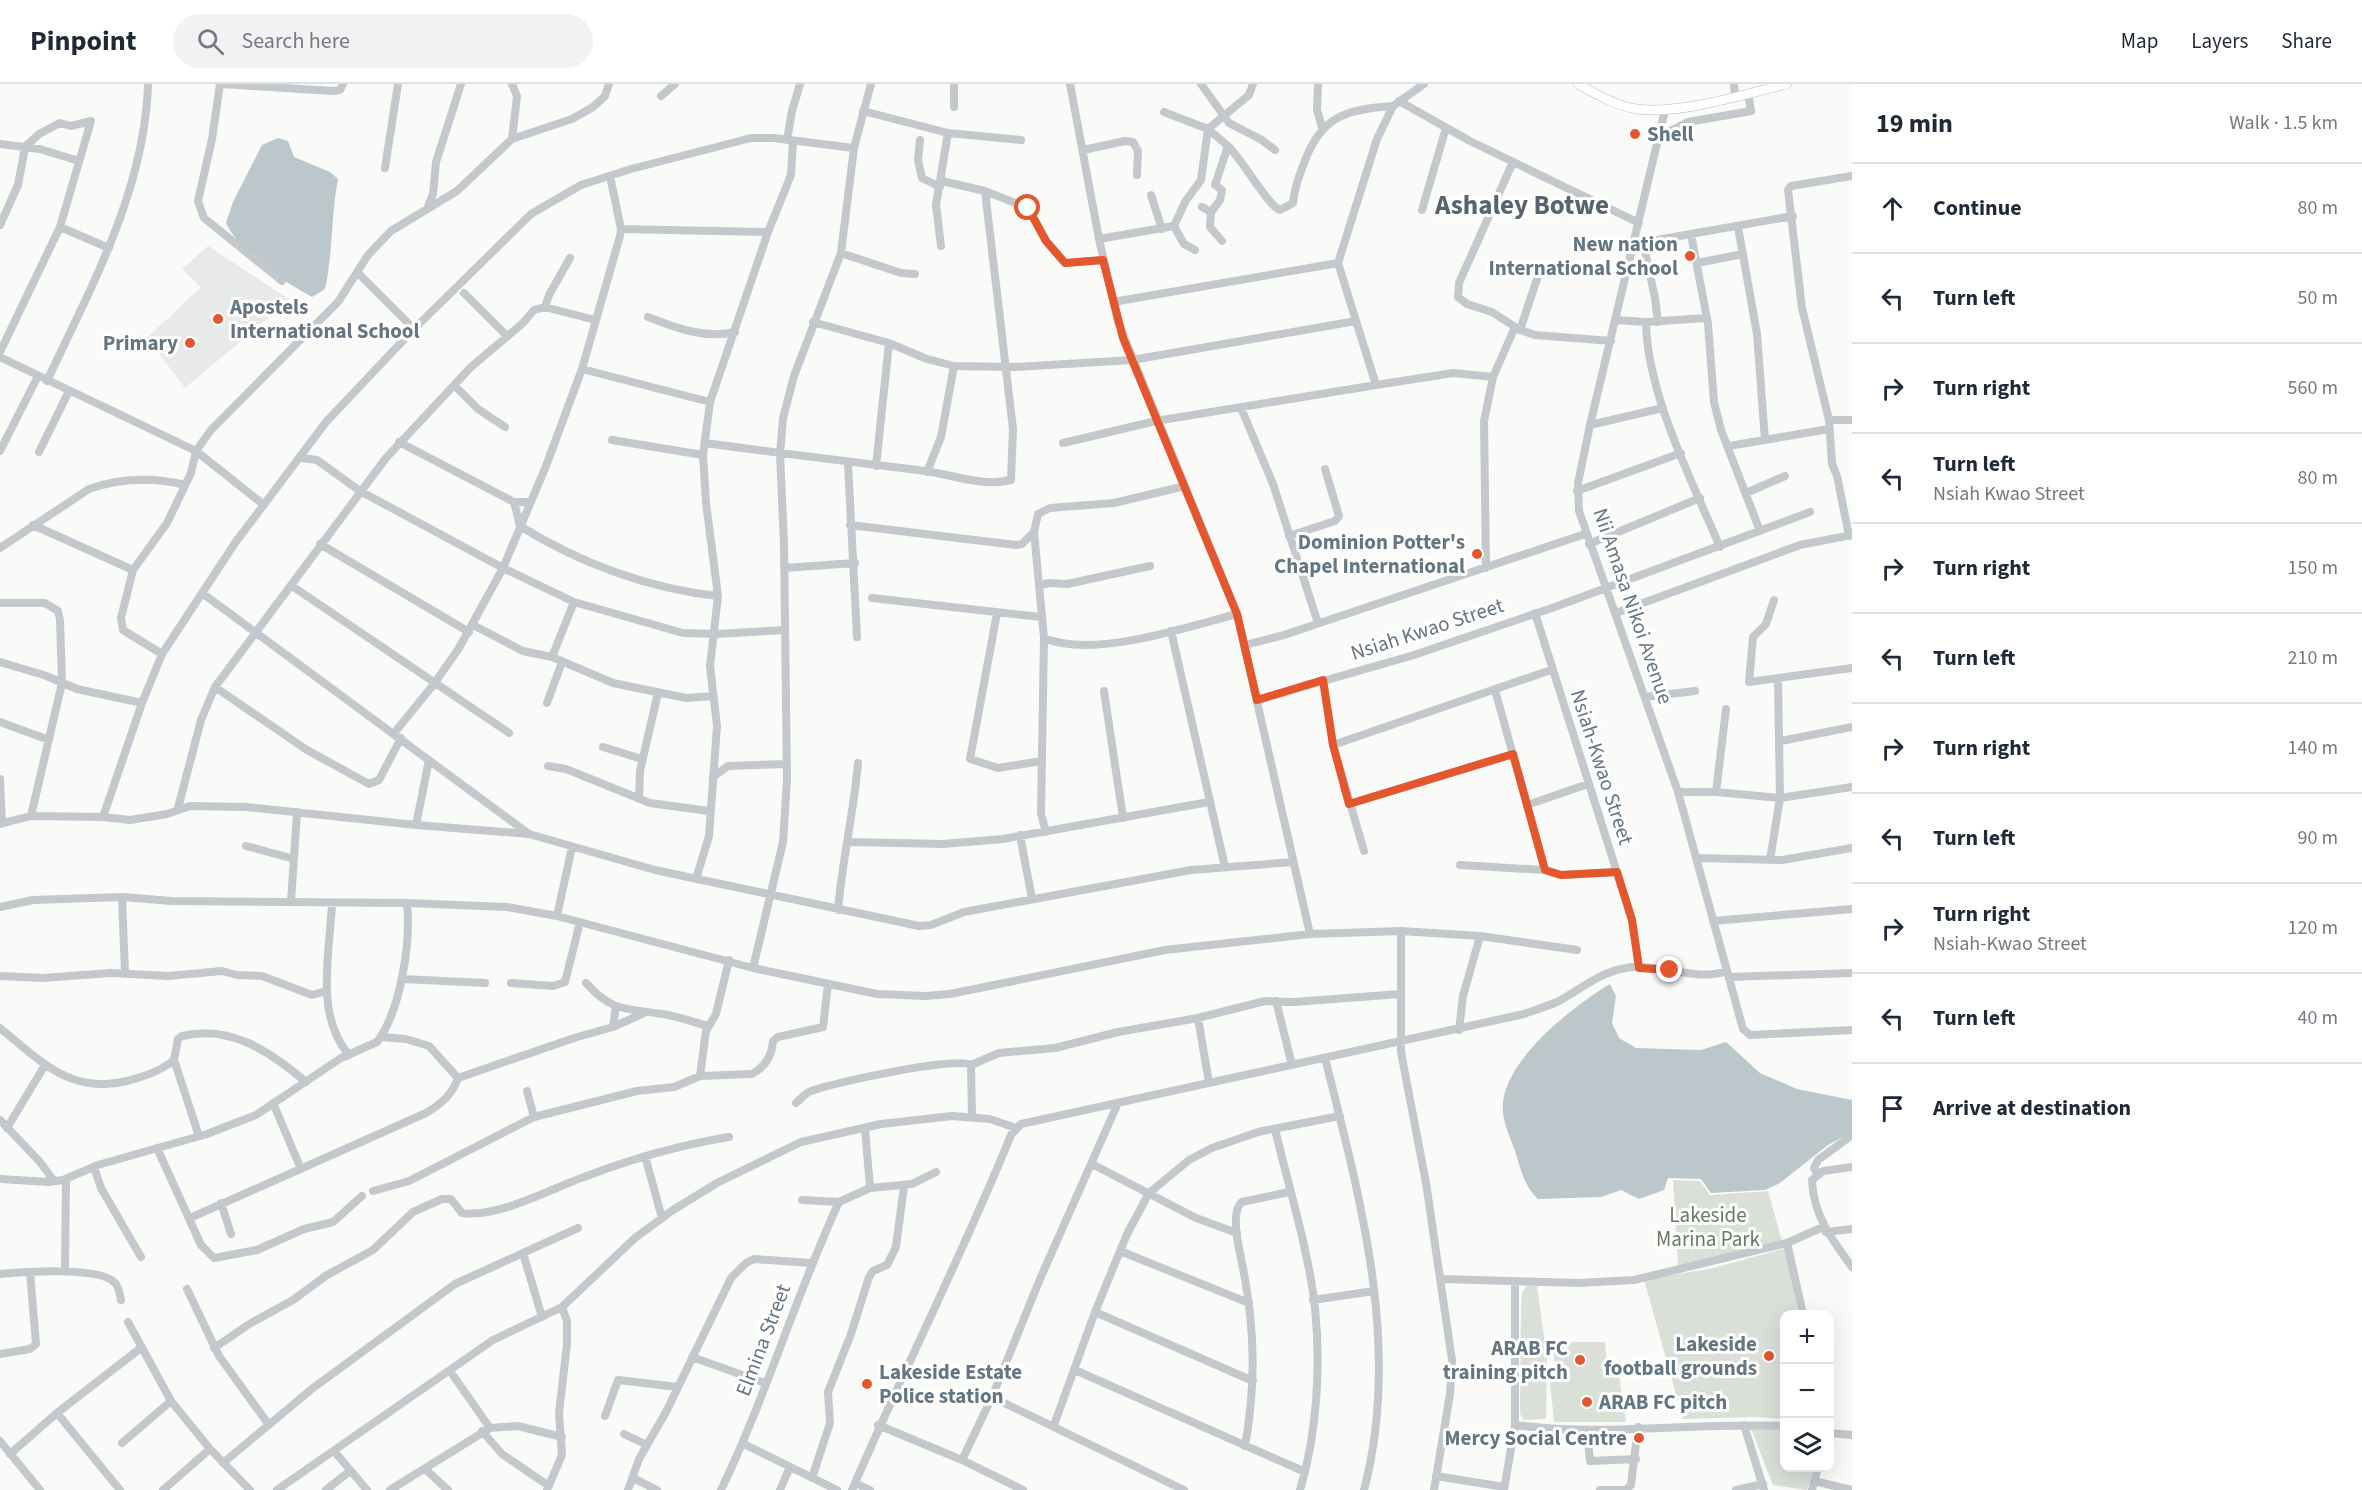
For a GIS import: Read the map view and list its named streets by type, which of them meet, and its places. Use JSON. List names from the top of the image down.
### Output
{
  "streets": {
    "street": [
      "Nii Amasa Nikoi Avenue",
      "Nsiah Kwao Street",
      "Nsiah-Kwao Street",
      "Elmina Street"
    ]
  },
  "crossings": [
    ["Nii Amasa Nikoi Avenue", "Nsiah Kwao Street"],
    ["Nsiah Kwao Street", "Nsiah-Kwao Street"]
  ],
  "districts": ["Ashaley Botwe"],
  "parks": ["Lakeside Marina Park"],
  "places": [
    "Shell",
    "New nation International School",
    "Apostels International School",
    "Primary",
    "Dominion Potter's Chapel International",
    "Lakeside football grounds",
    "ARAB FC training pitch",
    "Lakeside Estate Police station",
    "ARAB FC pitch",
    "Mercy Social Centre"
  ],
  "page": {
    "header": "Pinpoint",
    "search": "Search here",
    "nav": ["Map", "Layers", "Share"],
    "heading": ["19 min", "Walk · 1.5 km"],
    "list": [
      ["Continue", "80 m"],
      ["Turn left", "50 m"],
      ["Turn right", "560 m"],
      ["Turn left", "Nsiah Kwao Street", "80 m"],
      ["Turn right", "150 m"],
      ["Turn left", "210 m"],
      ["Turn right", "140 m"],
      ["Turn left", "90 m"],
      ["Turn right", "Nsiah-Kwao Street", "120 m"],
      ["Turn left", "40 m"],
      "Arrive at destination"
    ],
    "map_buttons": ["+", "−"]
  }
}
